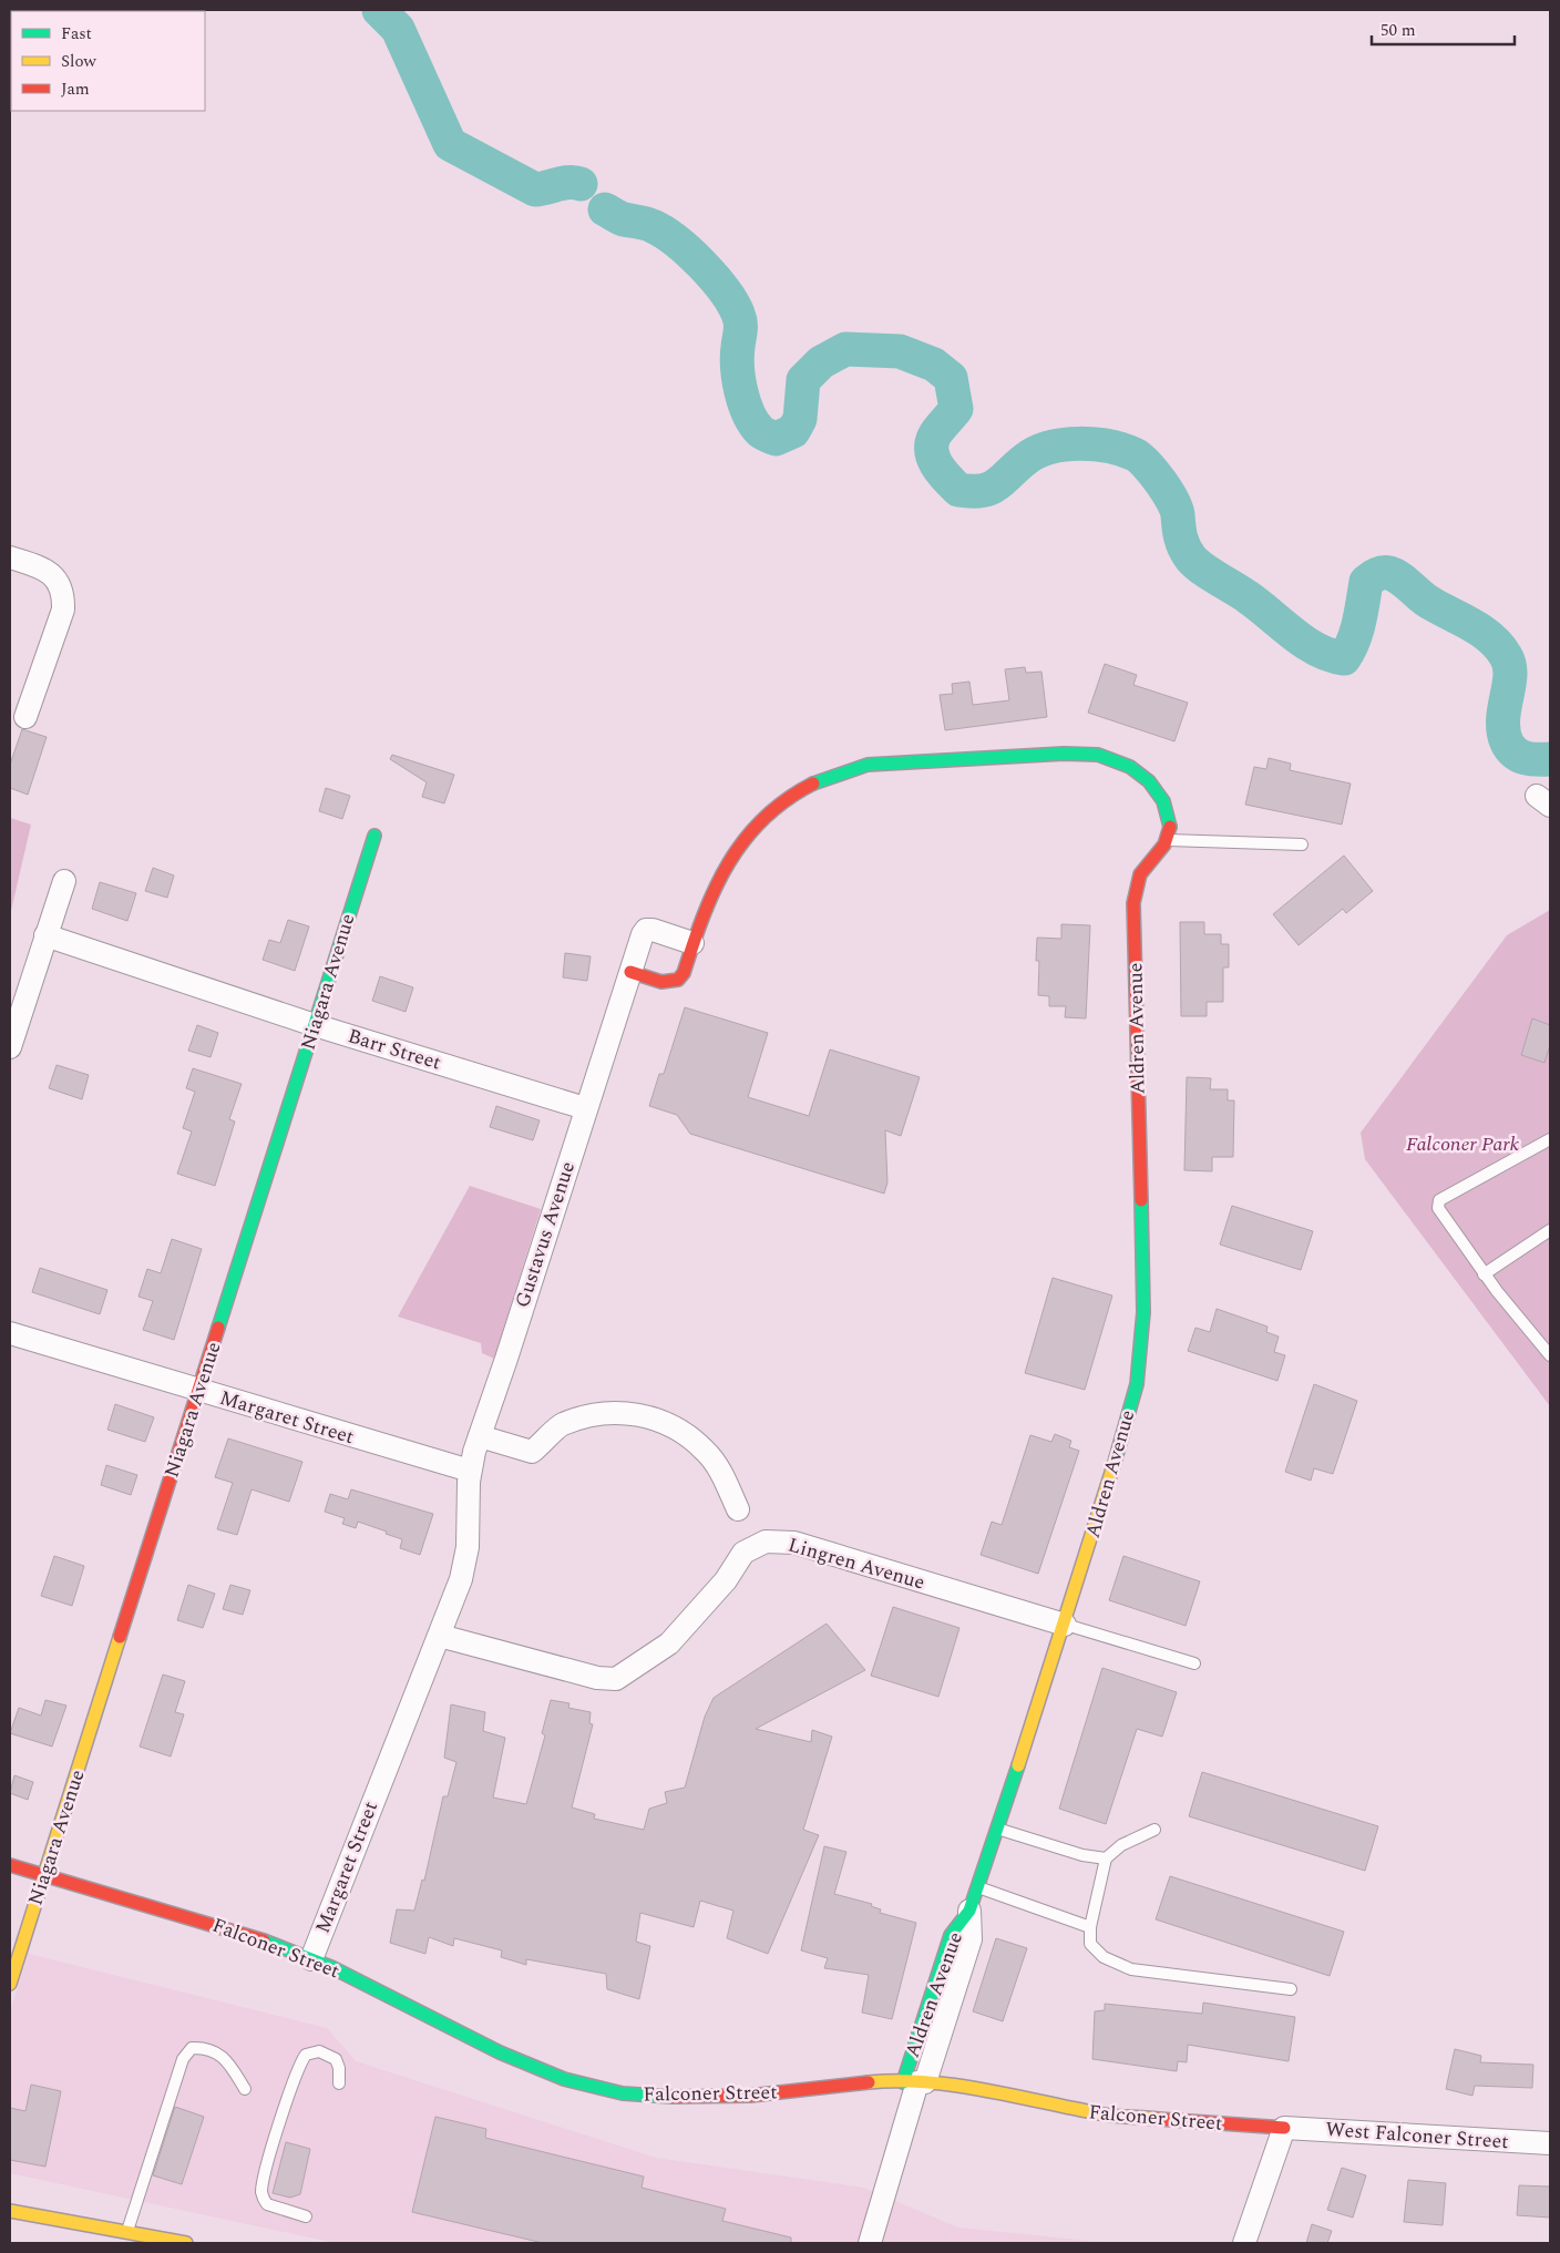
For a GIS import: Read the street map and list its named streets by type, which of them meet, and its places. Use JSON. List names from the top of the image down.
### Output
{
  "streets": {
    "street": [
      "Niagara Avenue",
      "Aldren Avenue",
      "Barr Street",
      "Gustavus Avenue",
      "Margaret Street",
      "Lingren Avenue",
      "Falconer Street",
      "West Falconer Street"
    ]
  },
  "crossings": [
    ["Niagara Avenue", "Barr Street"],
    ["Niagara Avenue", "Margaret Street"],
    ["Niagara Avenue", "Falconer Street"],
    ["Aldren Avenue", "Lingren Avenue"],
    ["Aldren Avenue", "Falconer Street"],
    ["Barr Street", "Gustavus Avenue"],
    ["Gustavus Avenue", "Margaret Street"],
    ["Margaret Street", "Lingren Avenue"],
    ["Margaret Street", "Falconer Street"],
    ["Falconer Street", "West Falconer Street"]
  ],
  "parks": ["Falconer Park"],
  "legend": ["Fast", "Slow", "Jam"],
  "scale_bar": "50 m"
}
